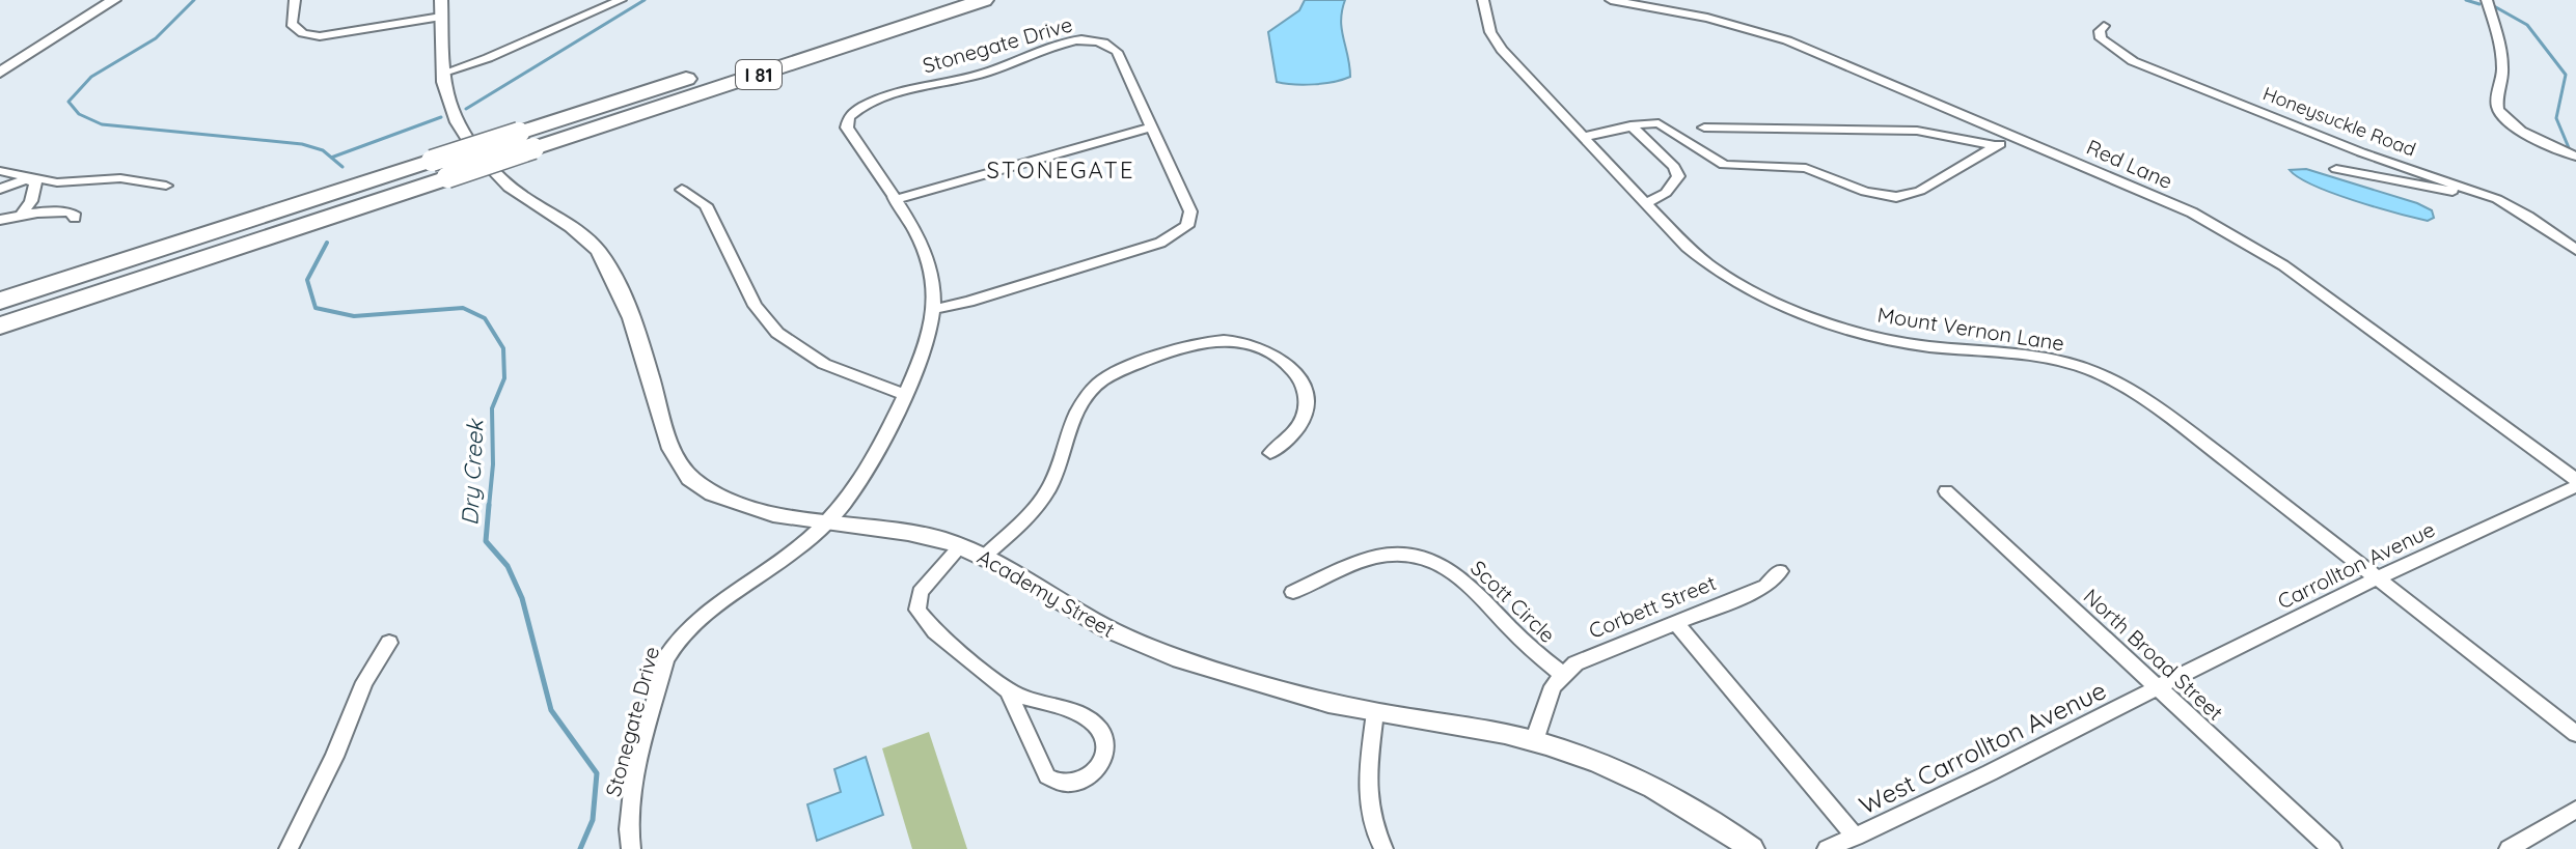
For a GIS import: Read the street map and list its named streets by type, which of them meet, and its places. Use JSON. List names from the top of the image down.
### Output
{
  "streets": {
    "highway": ["I 81"],
    "street": [
      "Stonegate Drive",
      "Honeysuckle Road",
      "Red Lane",
      "Mount Vernon Lane",
      "Carrollton Avenue",
      "Academy Street",
      "Scott Circle",
      "Corbett Street",
      "North Broad Street",
      "West Carrollton Avenue"
    ]
  },
  "crossings": [
    ["Stonegate Drive", "Academy Street"],
    ["Red Lane", "Carrollton Avenue"],
    ["Mount Vernon Lane", "Carrollton Avenue"],
    ["Carrollton Avenue", "North Broad Street"],
    ["Carrollton Avenue", "West Carrollton Avenue"],
    ["Scott Circle", "Corbett Street"],
    ["North Broad Street", "West Carrollton Avenue"]
  ],
  "districts": ["STONEGATE"],
  "water": ["Dry Creek"]
}
